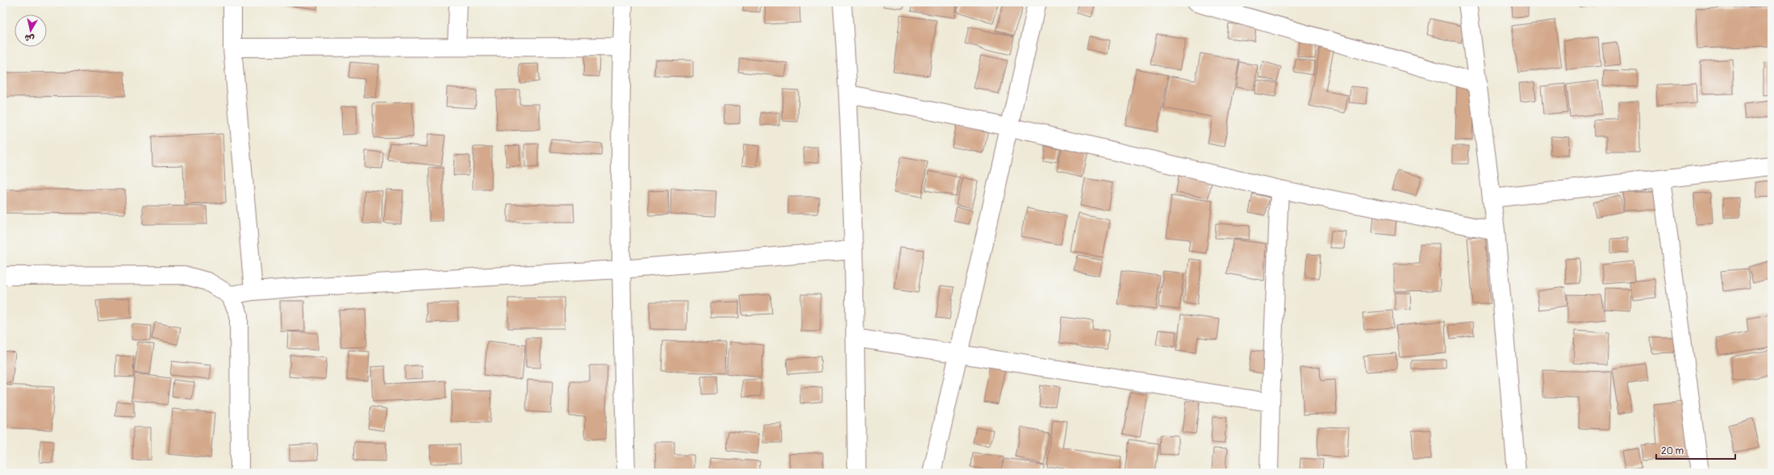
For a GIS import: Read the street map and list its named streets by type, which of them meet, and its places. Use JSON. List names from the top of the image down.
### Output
{
  "scale_bar": "20 m",
  "north": "bottom"
}
